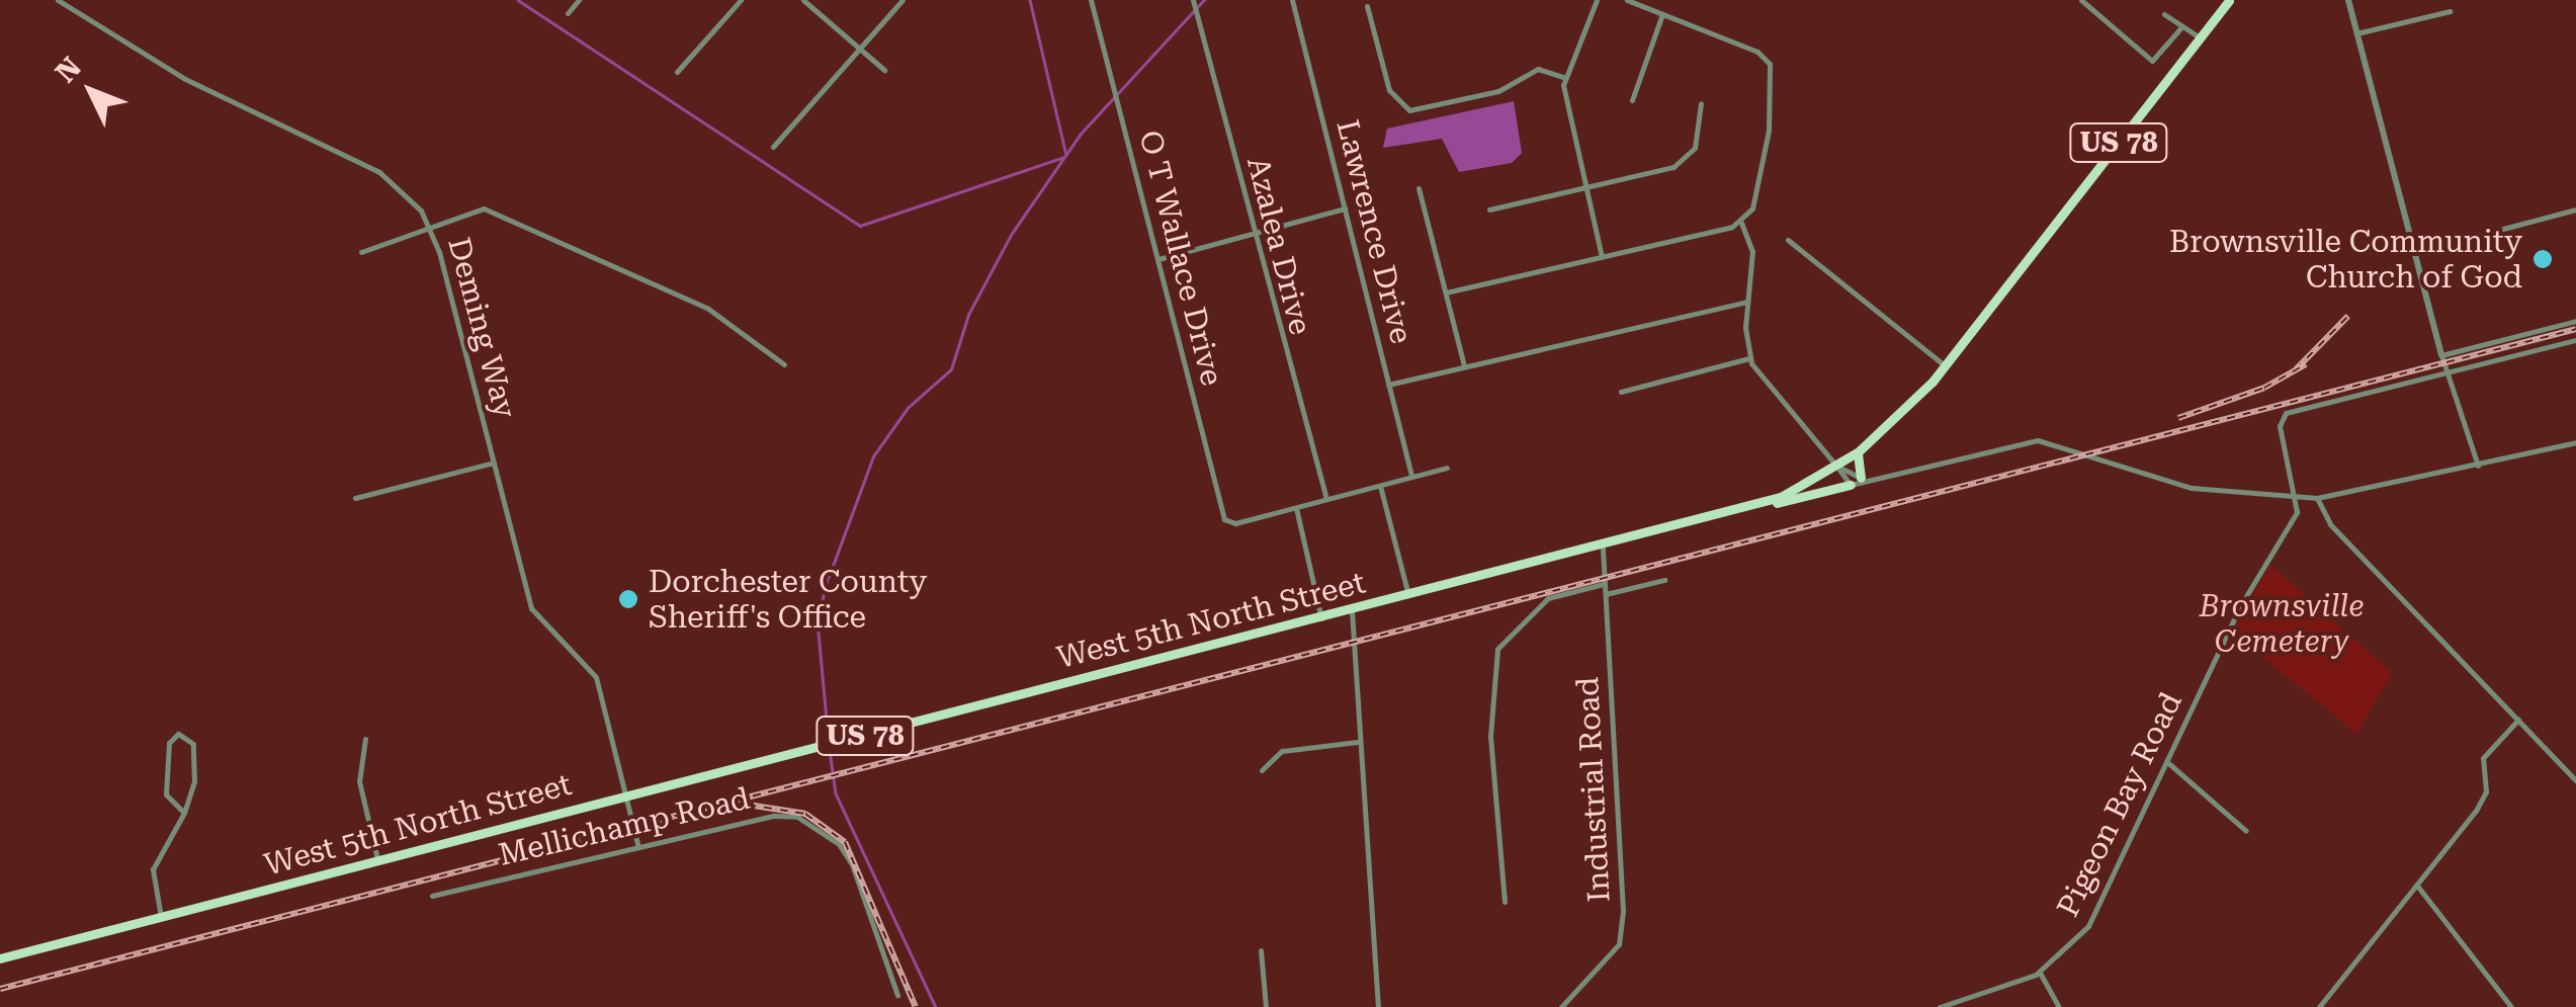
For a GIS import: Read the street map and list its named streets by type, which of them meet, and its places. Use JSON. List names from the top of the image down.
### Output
{
  "streets": {
    "main road": ["US 78", "West 5th North Street"],
    "street": [
      "Lawrence Drive",
      "Azalea Drive",
      "O T Wallace Drive",
      "Deming Way",
      "Industrial Road",
      "Pigeon Bay Road",
      "Mellichamp Road"
    ]
  },
  "crossings": [
    ["Deming Way", "West 5th North Street"],
    ["Deming Way", "Mellichamp Road"],
    ["West 5th North Street", "Industrial Road"]
  ],
  "parks": ["Brownsville Cemetery"],
  "places": ["Brownsville Community Church of God", "Dorchester County Sheriff's Office"],
  "north": "top left"
}
